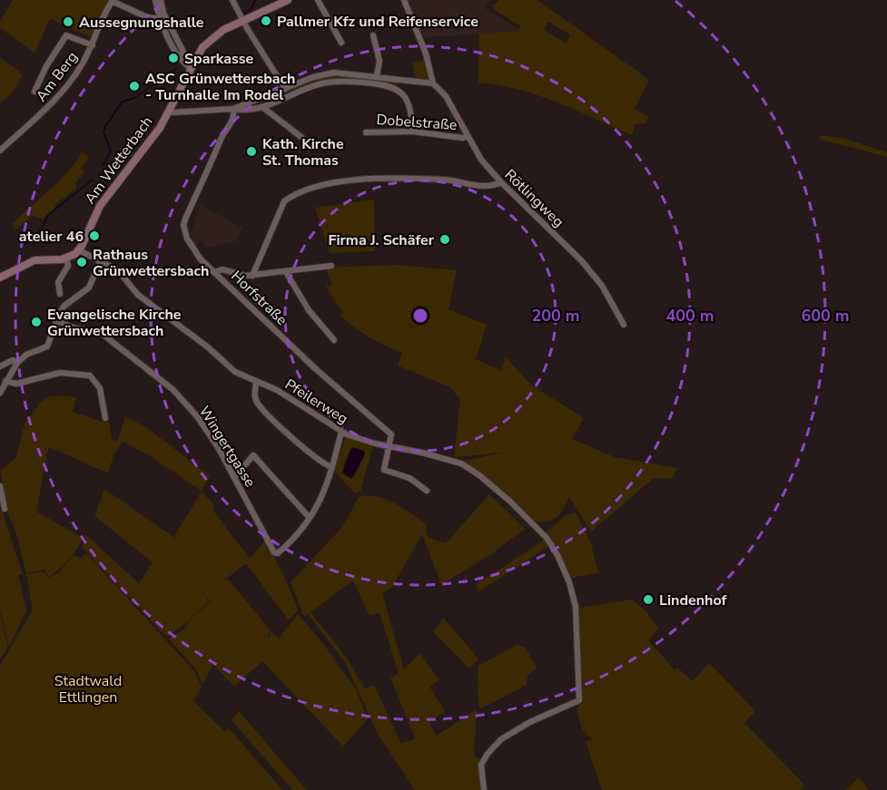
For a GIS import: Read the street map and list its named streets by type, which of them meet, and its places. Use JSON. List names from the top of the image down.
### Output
{
  "streets": {
    "main road": ["Am Wetterbach"],
    "street": [
      "Am Berg",
      "Dobelstraße",
      "Rötlingweg",
      "Horfstraße",
      "Pfeilerweg",
      "Wingertgasse"
    ]
  },
  "crossings": [
    ["Dobelstraße", "Rötlingweg"],
    ["Am Wetterbach", "Pfeilerweg"],
    ["Horfstraße", "Pfeilerweg"]
  ],
  "parks": ["Stadtwald Ettlingen"],
  "places": [
    "Pallmer Kfz und Reifenservice",
    "Aussegnungshalle",
    "Sparkasse",
    "ASC Grünwettersbach - Turnhalle Im Rodel",
    "Kath. Kirche St. Thomas",
    "atelier 46",
    "Firma J. Schäfer",
    "Rathaus Grünwettersbach",
    "Evangelische Kirche Grünwettersbach",
    "Lindenhof"
  ],
  "rings": ["200 m", "400 m", "600 m"]
}
